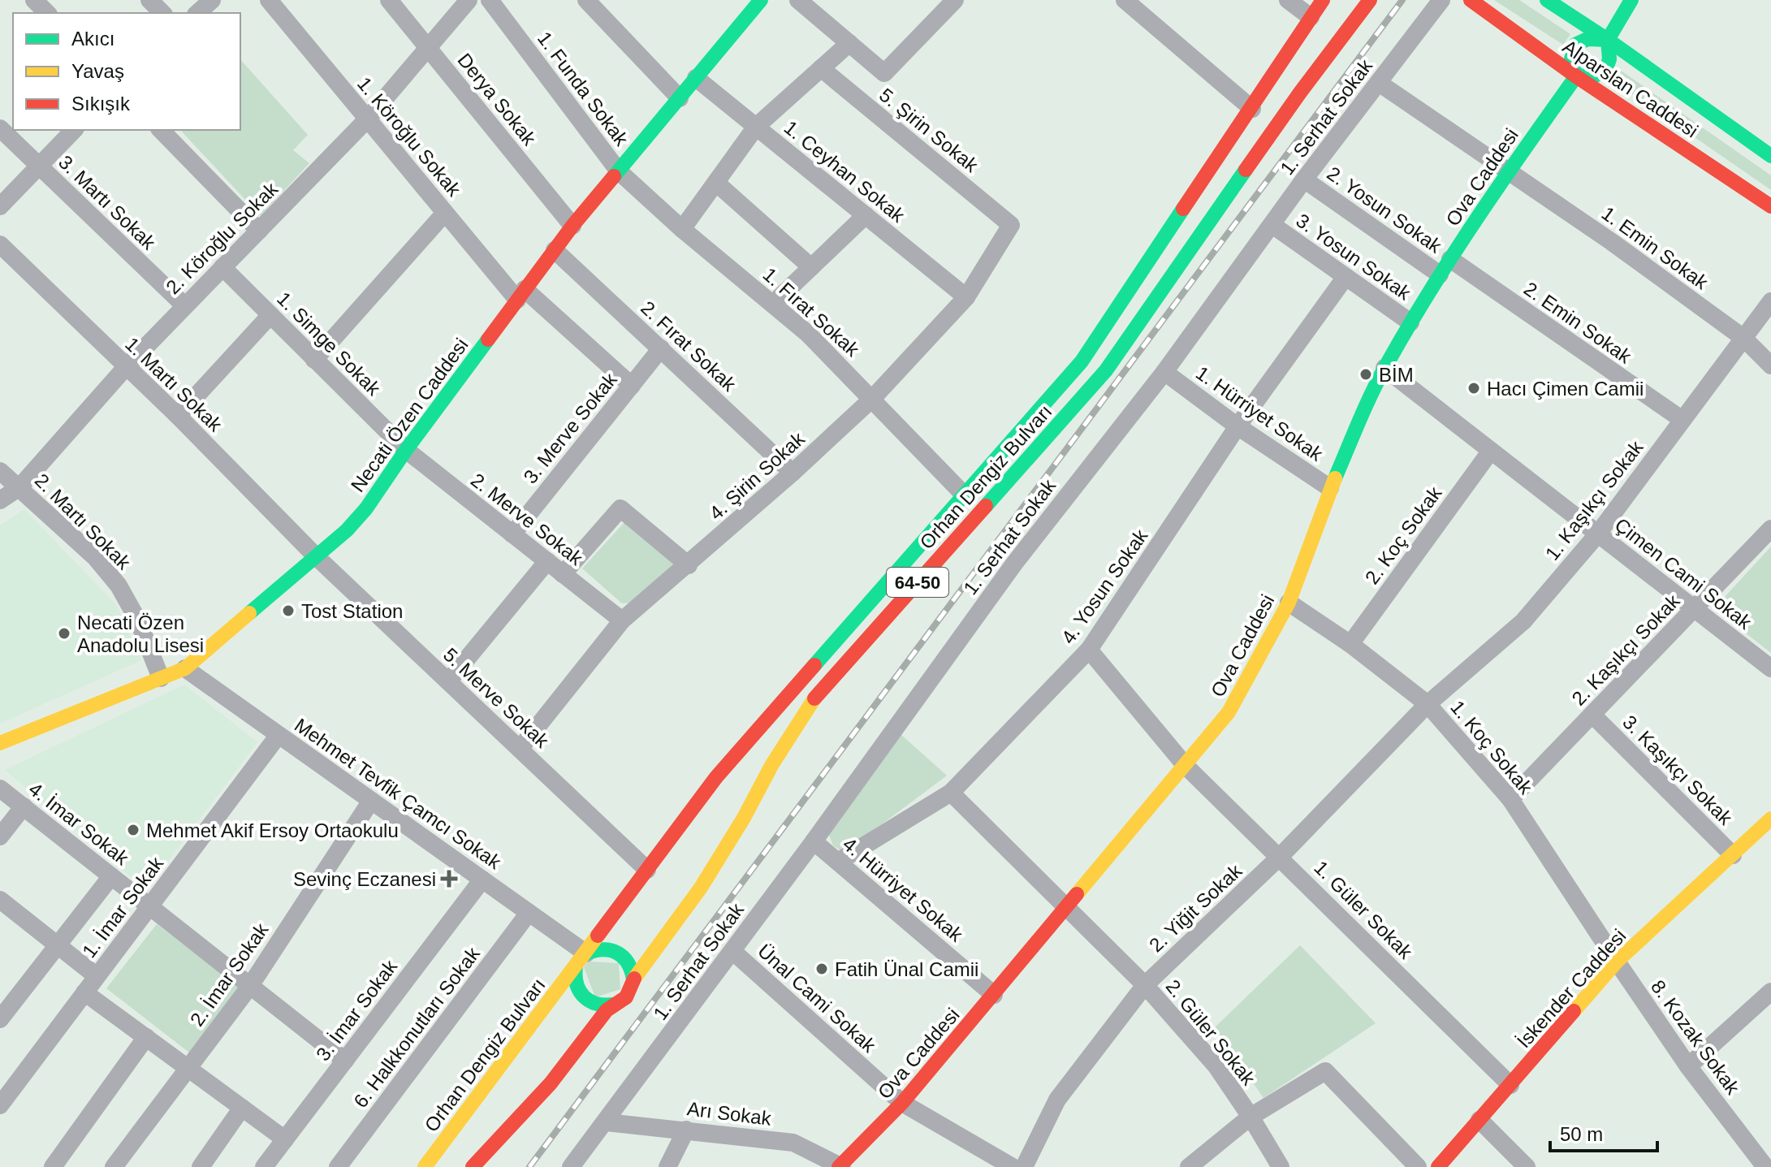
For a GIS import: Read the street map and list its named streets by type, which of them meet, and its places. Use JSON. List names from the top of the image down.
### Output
{
  "streets": {
    "main road": [
      "Alparslan Caddesi",
      "Ova Caddesi",
      "Necati Özen Caddesi",
      "Orhan Dengiz Bulvarı",
      "64-50",
      "İskender Caddesi"
    ],
    "street": [
      "1. Funda Sokak",
      "Derya Sokak",
      "1. Serhat Sokak",
      "5. Şirin Sokak",
      "1. Köroğlu Sokak",
      "1. Ceyhan Sokak",
      "3. Martı Sokak",
      "2. Yosun Sokak",
      "2. Köroğlu Sokak",
      "1. Emin Sokak",
      "3. Yosun Sokak",
      "1. Fırat Sokak",
      "2. Emin Sokak",
      "1. Simge Sokak",
      "2. Fırat Sokak",
      "1. Martı Sokak",
      "1. Hürriyet Sokak",
      "3. Merve Sokak",
      "4. Şirin Sokak",
      "1. Kaşıkçı Sokak",
      "2. Merve Sokak",
      "2. Martı Sokak",
      "2. Koç Sokak",
      "Çimen Cami Sokak",
      "4. Yosun Sokak",
      "2. Kaşıkçı Sokak",
      "5. Merve Sokak",
      "1. Koç Sokak",
      "3. Kaşıkçı Sokak",
      "Mehmet Tevfik Çamcı Sokak",
      "4. İmar Sokak",
      "4. Hürriyet Sokak",
      "1. İmar Sokak",
      "2. Yiğit Sokak",
      "1. Güler Sokak",
      "2. İmar Sokak",
      "Ünal Cami Sokak",
      "3. İmar Sokak",
      "6. Halkkonutları Sokak",
      "2. Güler Sokak",
      "8. Kozak Sokak",
      "Arı Sokak"
    ]
  },
  "crossings": [
    ["1. Funda Sokak", "1. Fırat Sokak"],
    ["1. Funda Sokak", "Necati Özen Caddesi"],
    ["Alparslan Caddesi", "Ova Caddesi"],
    ["Derya Sokak", "2. Köroğlu Sokak"],
    ["Derya Sokak", "Necati Özen Caddesi"],
    ["1. Serhat Sokak", "2. Yosun Sokak"],
    ["1. Serhat Sokak", "1. Emin Sokak"],
    ["1. Serhat Sokak", "3. Yosun Sokak"],
    ["1. Serhat Sokak", "1. Hürriyet Sokak"],
    ["1. Serhat Sokak", "4. Hürriyet Sokak"],
    ["1. Serhat Sokak", "Ünal Cami Sokak"],
    ["1. Serhat Sokak", "Arı Sokak"],
    ["5. Şirin Sokak", "4. Şirin Sokak"],
    ["1. Köroğlu Sokak", "2. Köroğlu Sokak"],
    ["1. Köroğlu Sokak", "Necati Özen Caddesi"],
    ["1. Köroğlu Sokak", "3. Merve Sokak"],
    ["1. Ceyhan Sokak", "Necati Özen Caddesi"],
    ["1. Ceyhan Sokak", "4. Şirin Sokak"],
    ["Ova Caddesi", "2. Yosun Sokak"],
    ["Ova Caddesi", "1. Emin Sokak"],
    ["Ova Caddesi", "3. Yosun Sokak"],
    ["Ova Caddesi", "2. Emin Sokak"],
    ["Ova Caddesi", "1. Hürriyet Sokak"],
    ["Ova Caddesi", "Çimen Cami Sokak"],
    ["Ova Caddesi", "1. Koç Sokak"],
    ["Ova Caddesi", "4. Hürriyet Sokak"],
    ["Ova Caddesi", "1. Güler Sokak"],
    ["Ova Caddesi", "Ünal Cami Sokak"],
    ["Ova Caddesi", "2. Güler Sokak"],
    ["Ova Caddesi", "Arı Sokak"],
    ["3. Martı Sokak", "2. Köroğlu Sokak"],
    ["2. Köroğlu Sokak", "1. Simge Sokak"],
    ["2. Köroğlu Sokak", "1. Martı Sokak"],
    ["2. Köroğlu Sokak", "2. Martı Sokak"],
    ["1. Emin Sokak", "1. Kaşıkçı Sokak"],
    ["3. Yosun Sokak", "4. Yosun Sokak"],
    ["1. Fırat Sokak", "Necati Özen Caddesi"],
    ["1. Fırat Sokak", "4. Şirin Sokak"],
    ["1. Fırat Sokak", "Orhan Dengiz Bulvarı"],
    ["2. Emin Sokak", "1. Kaşıkçı Sokak"],
    ["1. Simge Sokak", "Necati Özen Caddesi"],
    ["1. Simge Sokak", "2. Merve Sokak"],
    ["2. Fırat Sokak", "Necati Özen Caddesi"],
    ["2. Fırat Sokak", "3. Merve Sokak"],
    ["2. Fırat Sokak", "4. Şirin Sokak"],
    ["1. Martı Sokak", "Necati Özen Caddesi"],
    ["1. Martı Sokak", "5. Merve Sokak"],
    ["1. Hürriyet Sokak", "4. Yosun Sokak"],
    ["Necati Özen Caddesi", "2. Merve Sokak"],
    ["Necati Özen Caddesi", "2. Martı Sokak"],
    ["Necati Özen Caddesi", "5. Merve Sokak"],
    ["Necati Özen Caddesi", "Mehmet Tevfik Çamcı Sokak"],
    ["3. Merve Sokak", "2. Merve Sokak"],
    ["4. Şirin Sokak", "2. Merve Sokak"],
    ["4. Şirin Sokak", "5. Merve Sokak"],
    ["Orhan Dengiz Bulvarı", "5. Merve Sokak"],
    ["Orhan Dengiz Bulvarı", "Mehmet Tevfik Çamcı Sokak"],
    ["1. Kaşıkçı Sokak", "Çimen Cami Sokak"],
    ["1. Kaşıkçı Sokak", "1. Koç Sokak"],
    ["1. Kaşıkçı Sokak", "2. Yiğit Sokak"],
    ["2. Koç Sokak", "Çimen Cami Sokak"],
    ["2. Koç Sokak", "1. Koç Sokak"],
    ["Çimen Cami Sokak", "2. Kaşıkçı Sokak"],
    ["4. Yosun Sokak", "4. Hürriyet Sokak"],
    ["4. Yosun Sokak", "1. Güler Sokak"],
    ["4. Yosun Sokak", "2. Güler Sokak"],
    ["2. Kaşıkçı Sokak", "1. Koç Sokak"],
    ["2. Kaşıkçı Sokak", "3. Kaşıkçı Sokak"],
    ["1. Koç Sokak", "2. Yiğit Sokak"],
    ["1. Koç Sokak", "İskender Caddesi"],
    ["1. Koç Sokak", "8. Kozak Sokak"],
    ["3. Kaşıkçı Sokak", "İskender Caddesi"],
    ["Mehmet Tevfik Çamcı Sokak", "1. İmar Sokak"],
    ["Mehmet Tevfik Çamcı Sokak", "2. İmar Sokak"],
    ["Mehmet Tevfik Çamcı Sokak", "3. İmar Sokak"],
    ["Mehmet Tevfik Çamcı Sokak", "6. Halkkonutları Sokak"],
    ["4. İmar Sokak", "1. İmar Sokak"],
    ["4. İmar Sokak", "2. İmar Sokak"],
    ["4. İmar Sokak", "3. İmar Sokak"],
    ["2. Yiğit Sokak", "1. Güler Sokak"],
    ["2. Yiğit Sokak", "2. Güler Sokak"],
    ["1. Güler Sokak", "İskender Caddesi"],
    ["İskender Caddesi", "8. Kozak Sokak"]
  ],
  "places": {
    "other": [
      "BİM",
      "Hacı Çimen Camii",
      "Tost Station",
      "Necati Özen Anadolu Lisesi",
      "Mehmet Akif Ersoy Ortaokulu",
      "Fatih Ünal Camii"
    ],
    "health": ["Sevinç Eczanesi"]
  },
  "legend": ["Akıcı", "Yavaş", "Sıkışık"],
  "scale_bar": "50 m"
}
